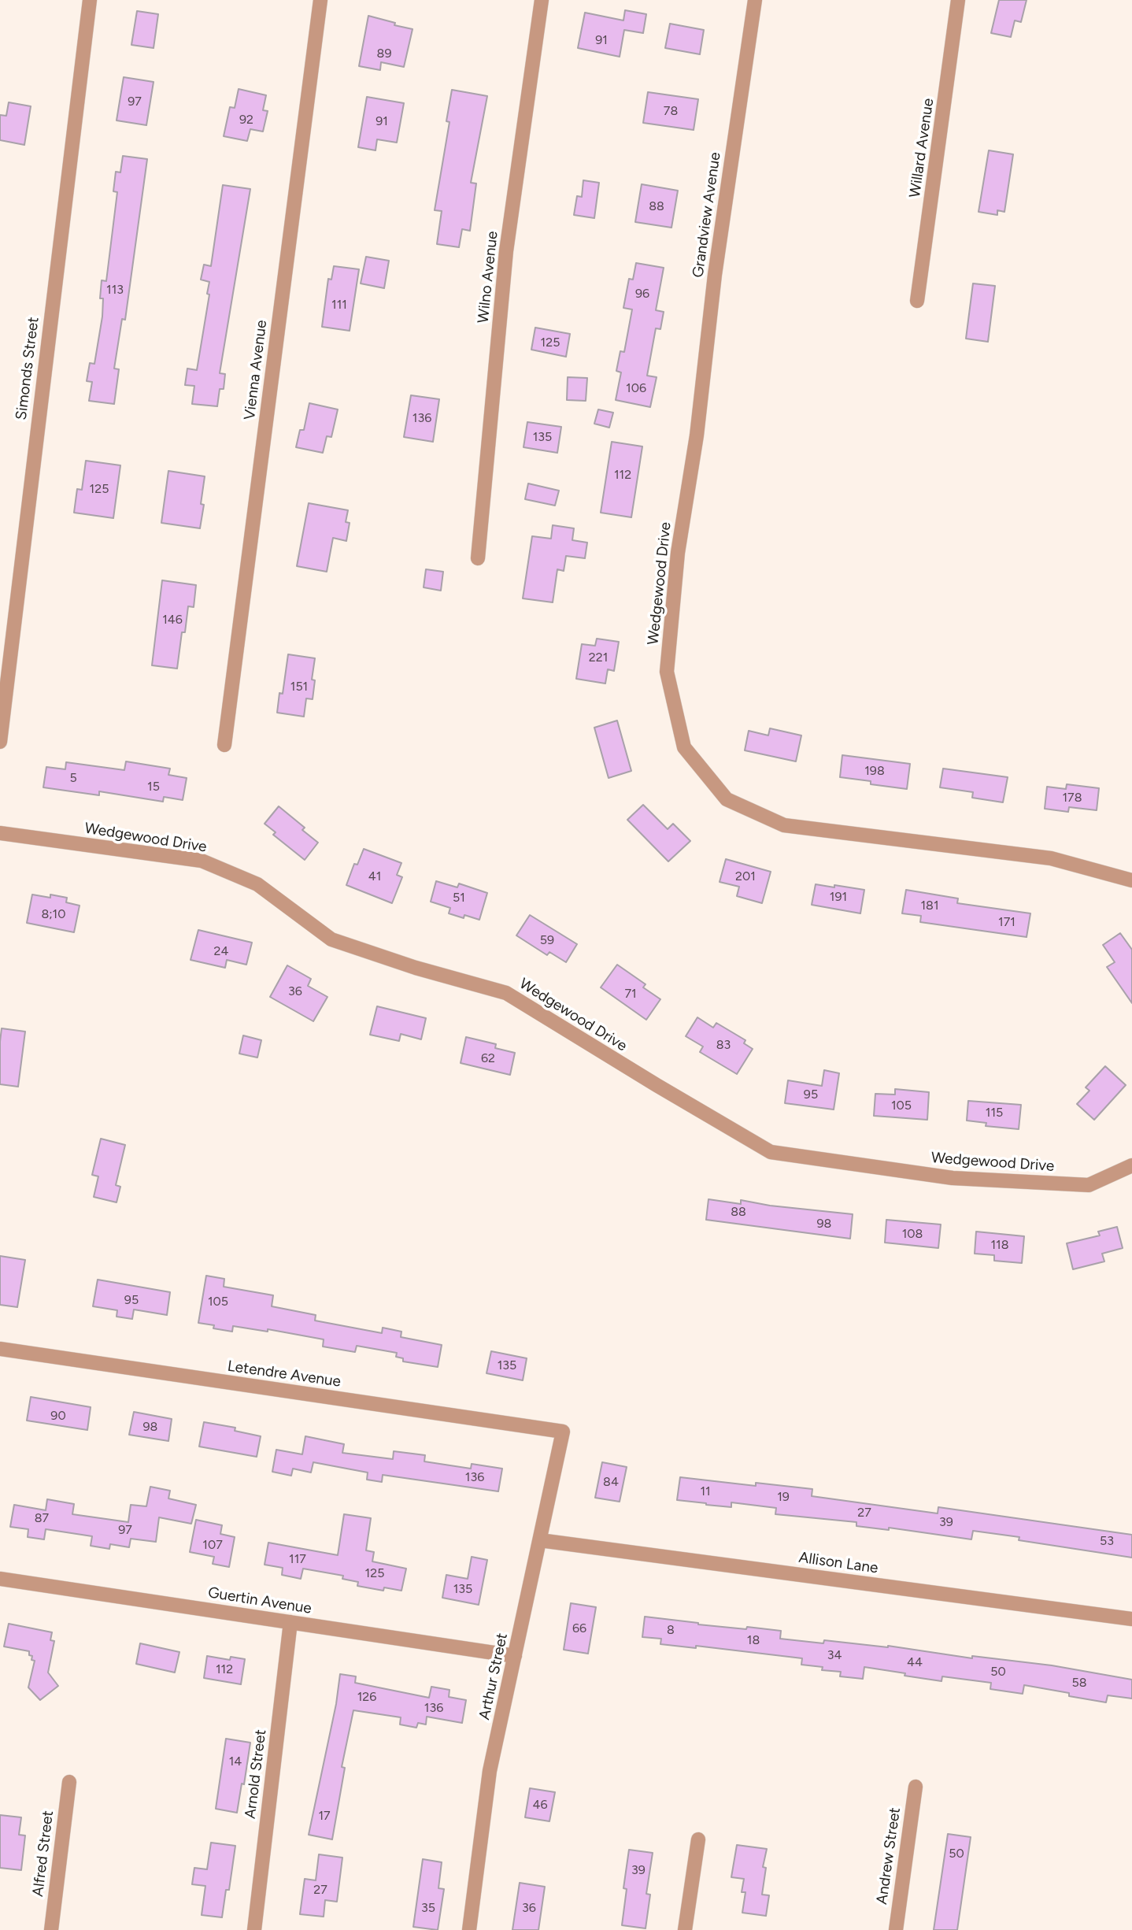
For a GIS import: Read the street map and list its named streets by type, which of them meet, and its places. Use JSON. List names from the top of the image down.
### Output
{
  "streets": {
    "street": [
      "Willard Avenue",
      "Grandview Avenue",
      "Wilno Avenue",
      "Simonds Street",
      "Vienna Avenue",
      "Wedgewood Drive",
      "Letendre Avenue",
      "Allison Lane",
      "Guertin Avenue",
      "Arthur Street",
      "Arnold Street",
      "Alfred Street",
      "Andrew Street"
    ]
  },
  "crossings": [
    ["Grandview Avenue", "Wedgewood Drive"],
    ["Letendre Avenue", "Arthur Street"],
    ["Allison Lane", "Arthur Street"],
    ["Guertin Avenue", "Arthur Street"],
    ["Guertin Avenue", "Arnold Street"]
  ],
  "house_numbers": [
    "91",
    "89",
    "97",
    "78",
    "92",
    "91",
    "88",
    "113",
    "96",
    "111",
    "125",
    "106",
    "136",
    "135",
    "112",
    "125",
    "146",
    "221",
    "151",
    "198",
    "5",
    "15",
    "178",
    "41",
    "201",
    "191",
    "51",
    "181",
    "8;10",
    "171",
    "59",
    "24",
    "36",
    "71",
    "83",
    "62",
    "95",
    "105",
    "115",
    "88",
    "98",
    "108",
    "118",
    "95",
    "105",
    "135",
    "90",
    "98",
    "136",
    "84",
    "11",
    "19",
    "27",
    "87",
    "39",
    "97",
    "53",
    "107",
    "117",
    "125",
    "135",
    "66",
    "8",
    "18",
    "34",
    "44",
    "112",
    "50",
    "58",
    "126",
    "136",
    "14",
    "46",
    "17",
    "50",
    "39",
    "27",
    "35",
    "36"
  ]
}
